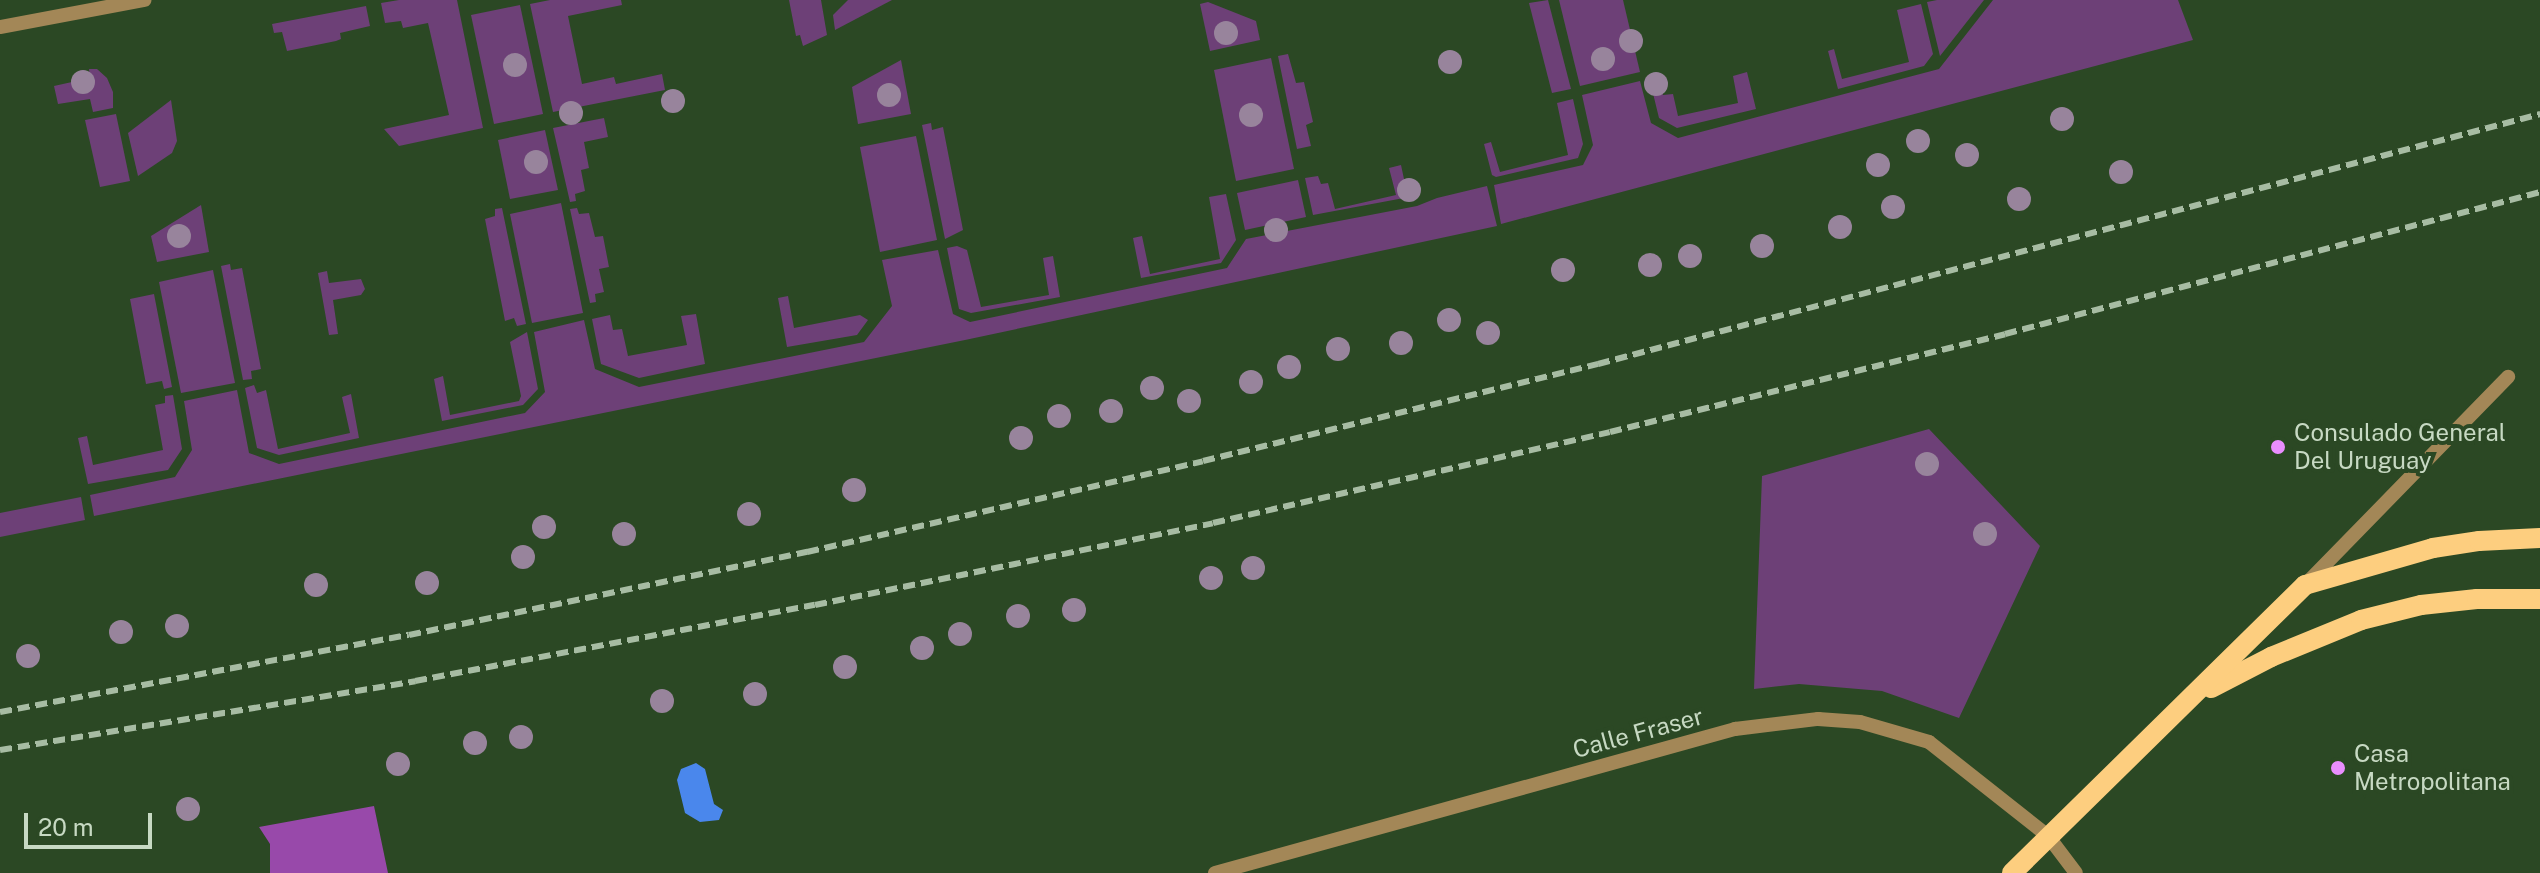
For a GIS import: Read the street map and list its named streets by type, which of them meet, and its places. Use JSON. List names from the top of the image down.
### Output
{
  "streets": {
    "street": ["Calle Fraser"]
  },
  "places": ["Consulado General Del Uruguay", "Casa Metropolitana"],
  "scale_bar": "20 m"
}
